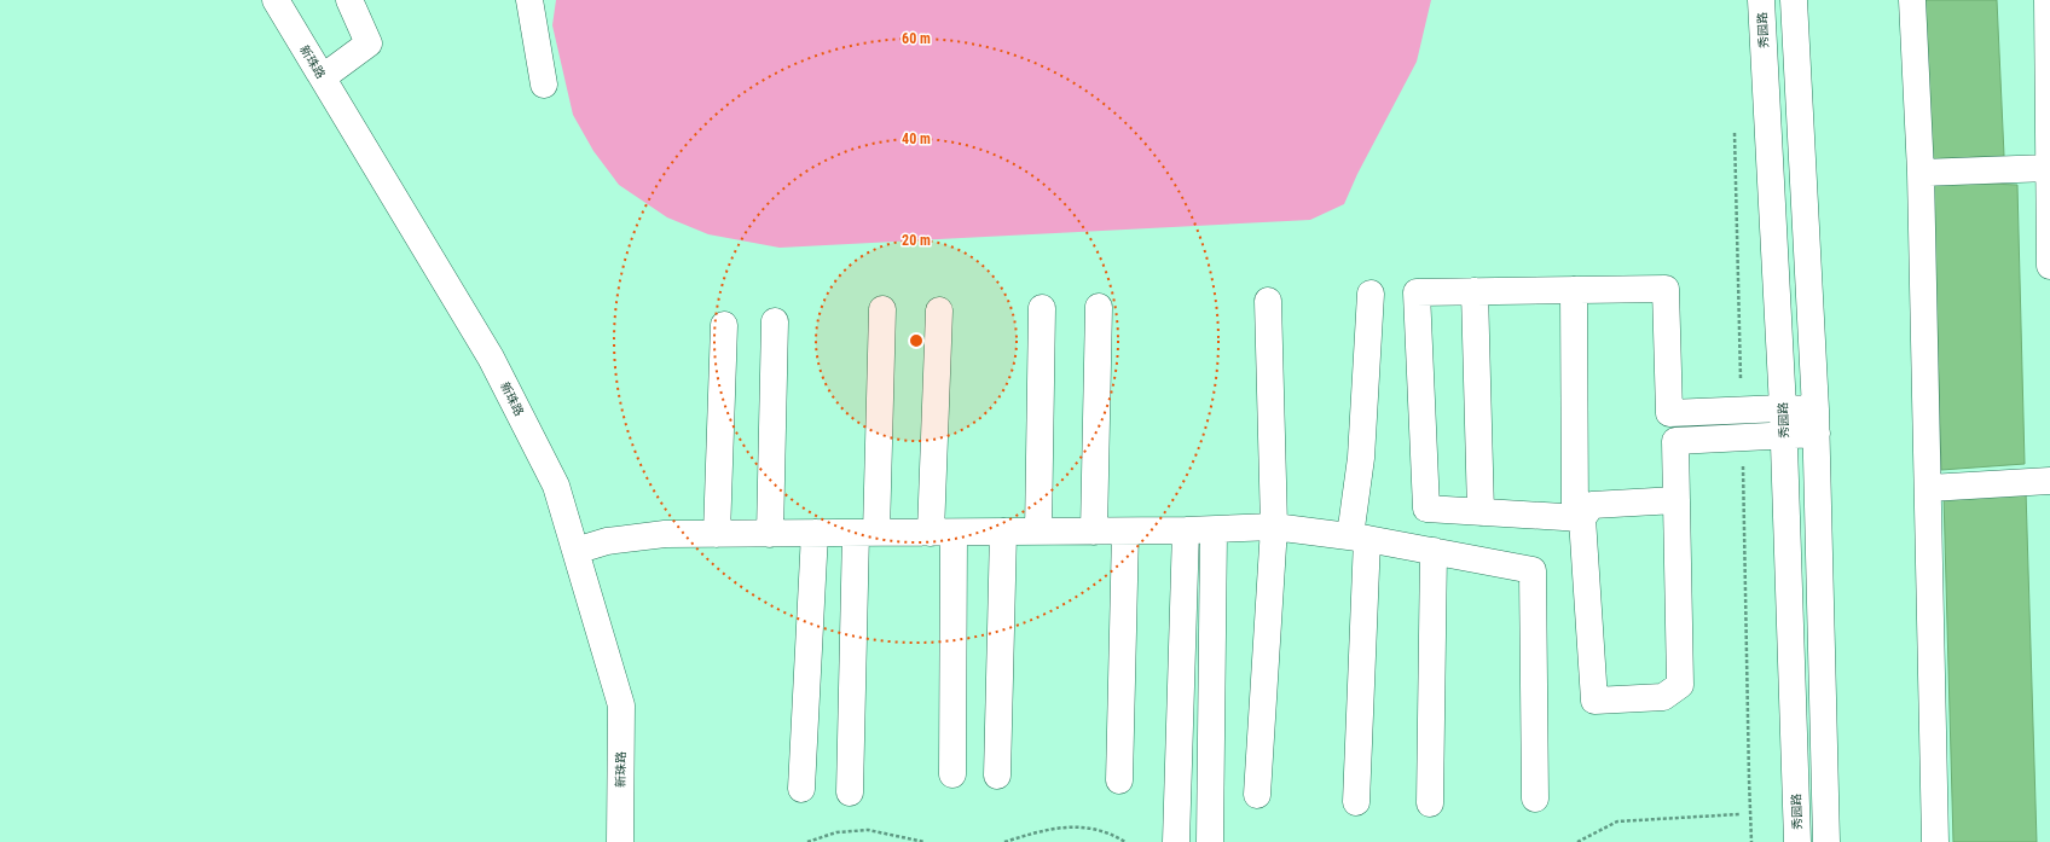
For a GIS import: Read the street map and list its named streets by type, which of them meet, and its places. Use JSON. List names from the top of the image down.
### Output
{
  "streets": {
    "street": ["秀园路", "新珠路"]
  },
  "rings": ["60 m", "40 m", "20 m"]
}
